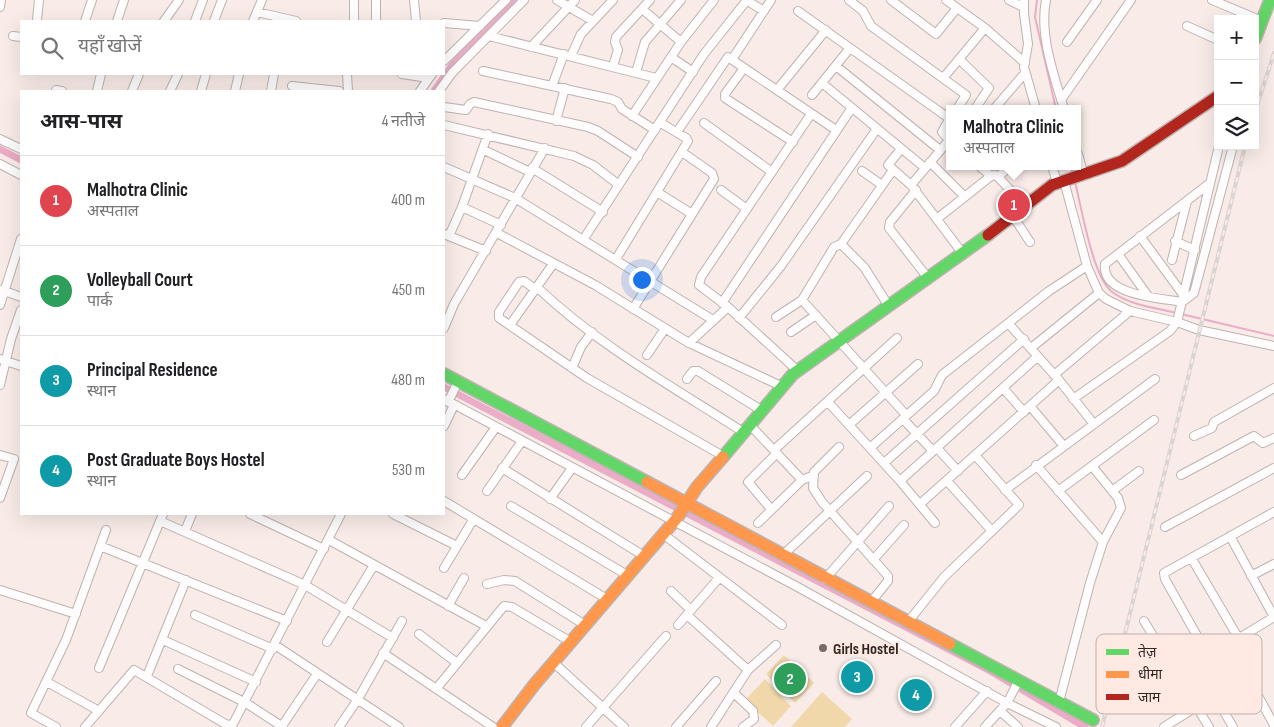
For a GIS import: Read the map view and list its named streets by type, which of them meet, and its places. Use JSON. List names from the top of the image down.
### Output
{
  "places": ["Girls Hostel"],
  "legend": ["तेज़", "धीमा", "जाम"],
  "page": {
    "map_buttons": ["+", "−"],
    "search": "यहाँ खोजें",
    "heading": ["आस-पास", "4 नतीजे"],
    "popup": ["Malhotra Clinic", "अस्पताल"],
    "list": [
      {
        "mark": "1",
        "name": "Malhotra Clinic",
        "note": "अस्पताल",
        "value": "400 m"
      },
      {
        "mark": "2",
        "name": "Volleyball Court",
        "note": "पार्क",
        "value": "450 m"
      },
      {
        "mark": "3",
        "name": "Principal Residence",
        "note": "स्थान",
        "value": "480 m"
      },
      {
        "mark": "4",
        "name": "Post Graduate Boys Hostel",
        "note": "स्थान",
        "value": "530 m"
      }
    ],
    "pins": [
      "1",
      "3",
      "2",
      "4"
    ]
  }
}
